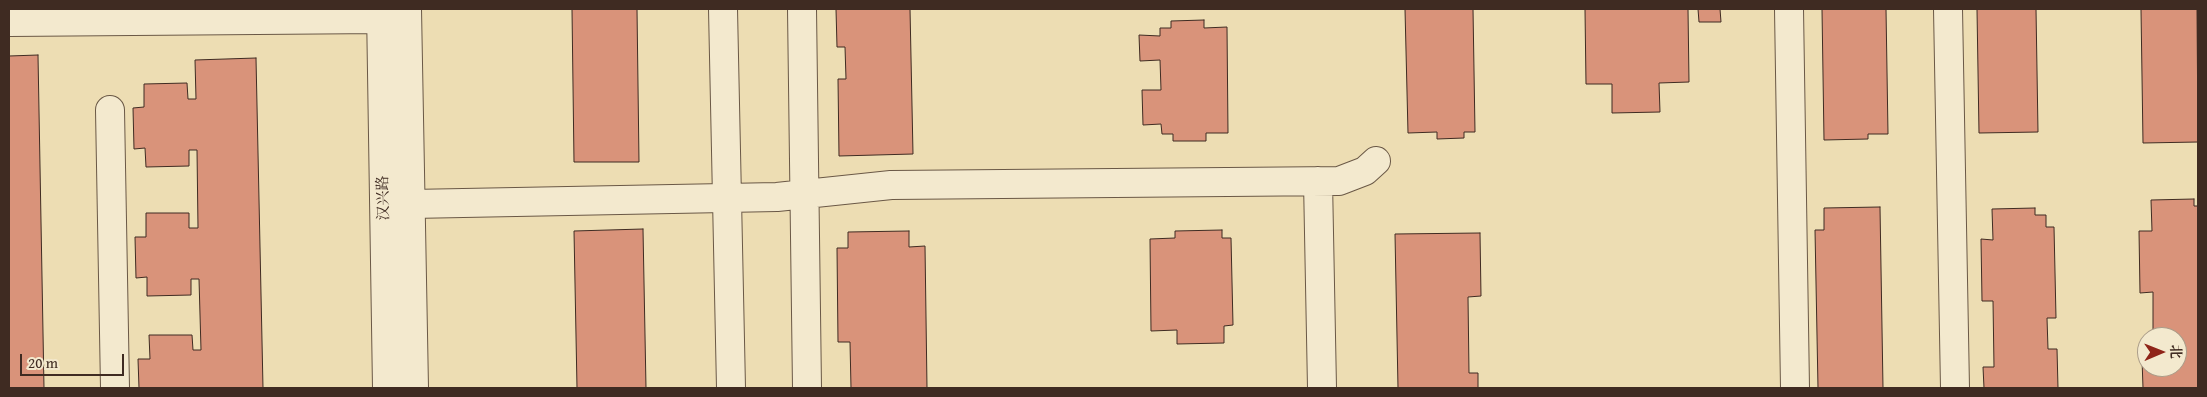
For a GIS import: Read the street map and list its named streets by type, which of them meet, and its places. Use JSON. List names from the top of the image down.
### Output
{
  "streets": {
    "street": ["汉兴路"]
  },
  "scale_bar": "20 m",
  "north": "right"
}
